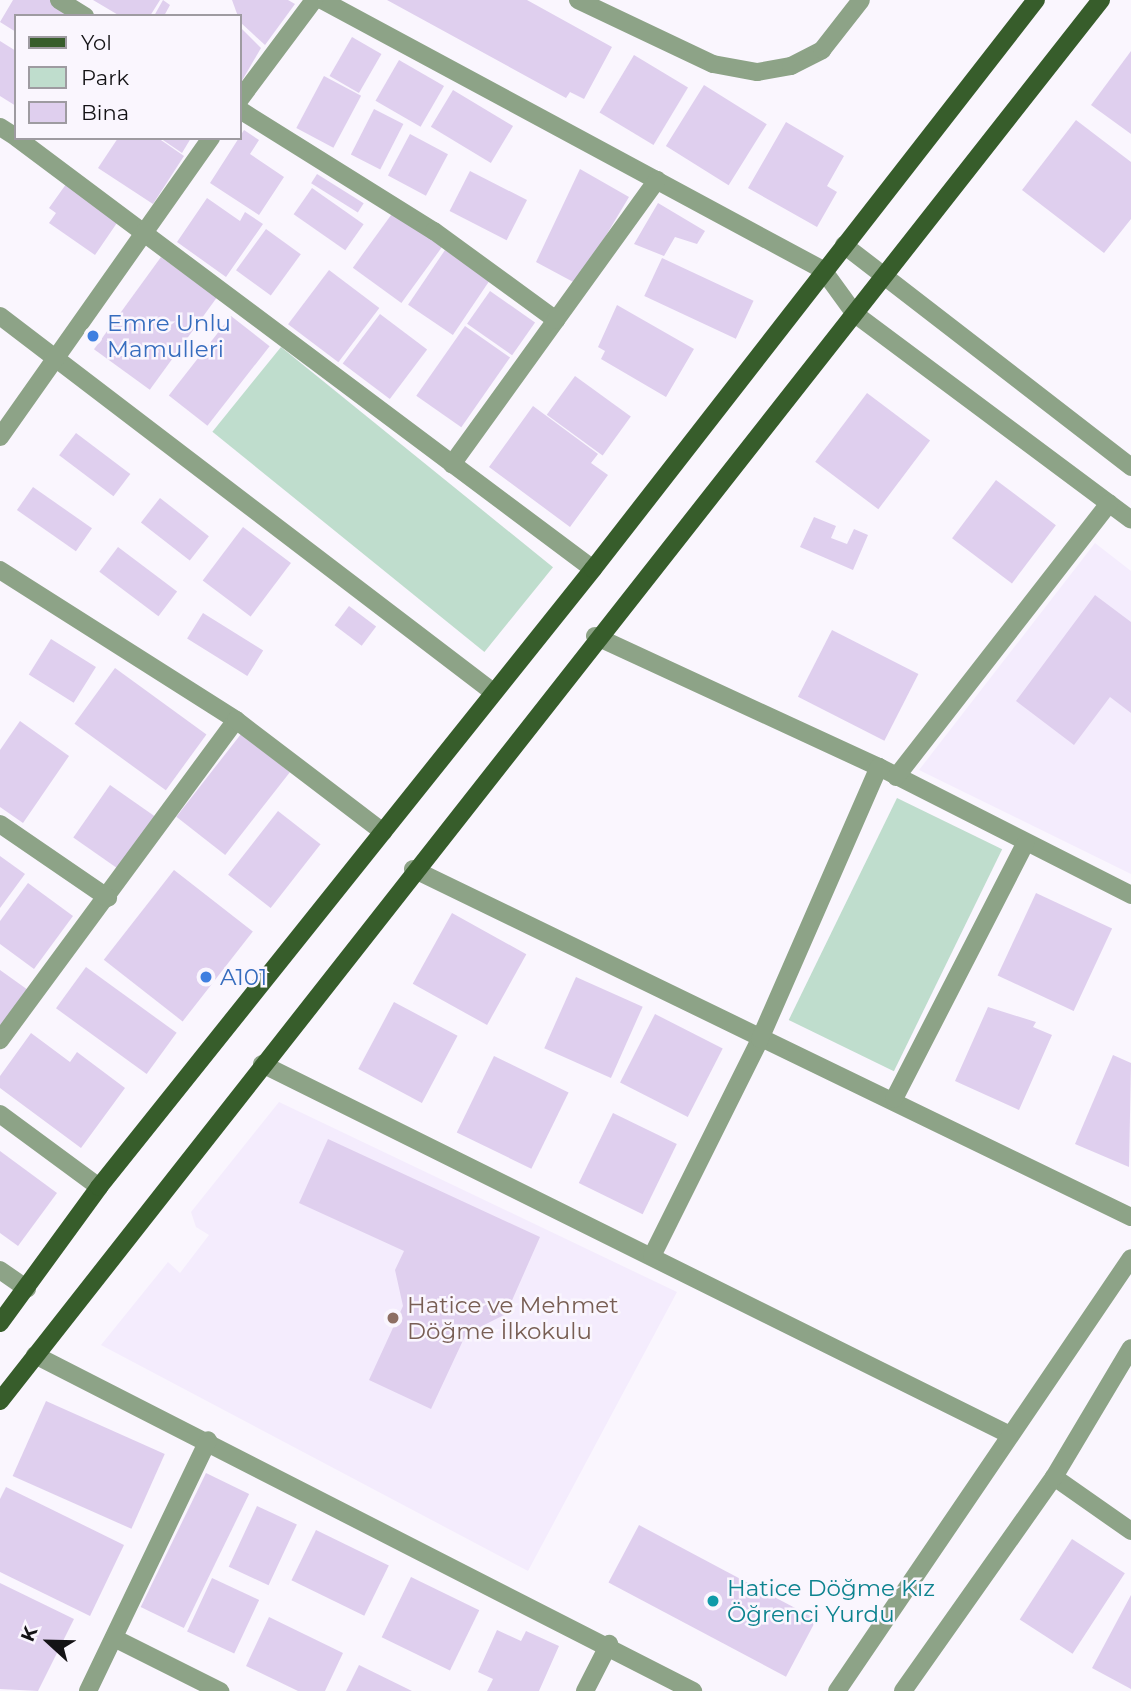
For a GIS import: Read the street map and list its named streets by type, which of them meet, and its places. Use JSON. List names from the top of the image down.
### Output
{
  "places": [
    "Emre Unlu Mamulleri",
    "A101",
    "Hatice ve Mehmet Döğme İlkokulu",
    "Hatice Döğme Kız Öğrenci Yurdu"
  ],
  "legend": ["Yol", "Park", "Bina"],
  "north": "left"
}
